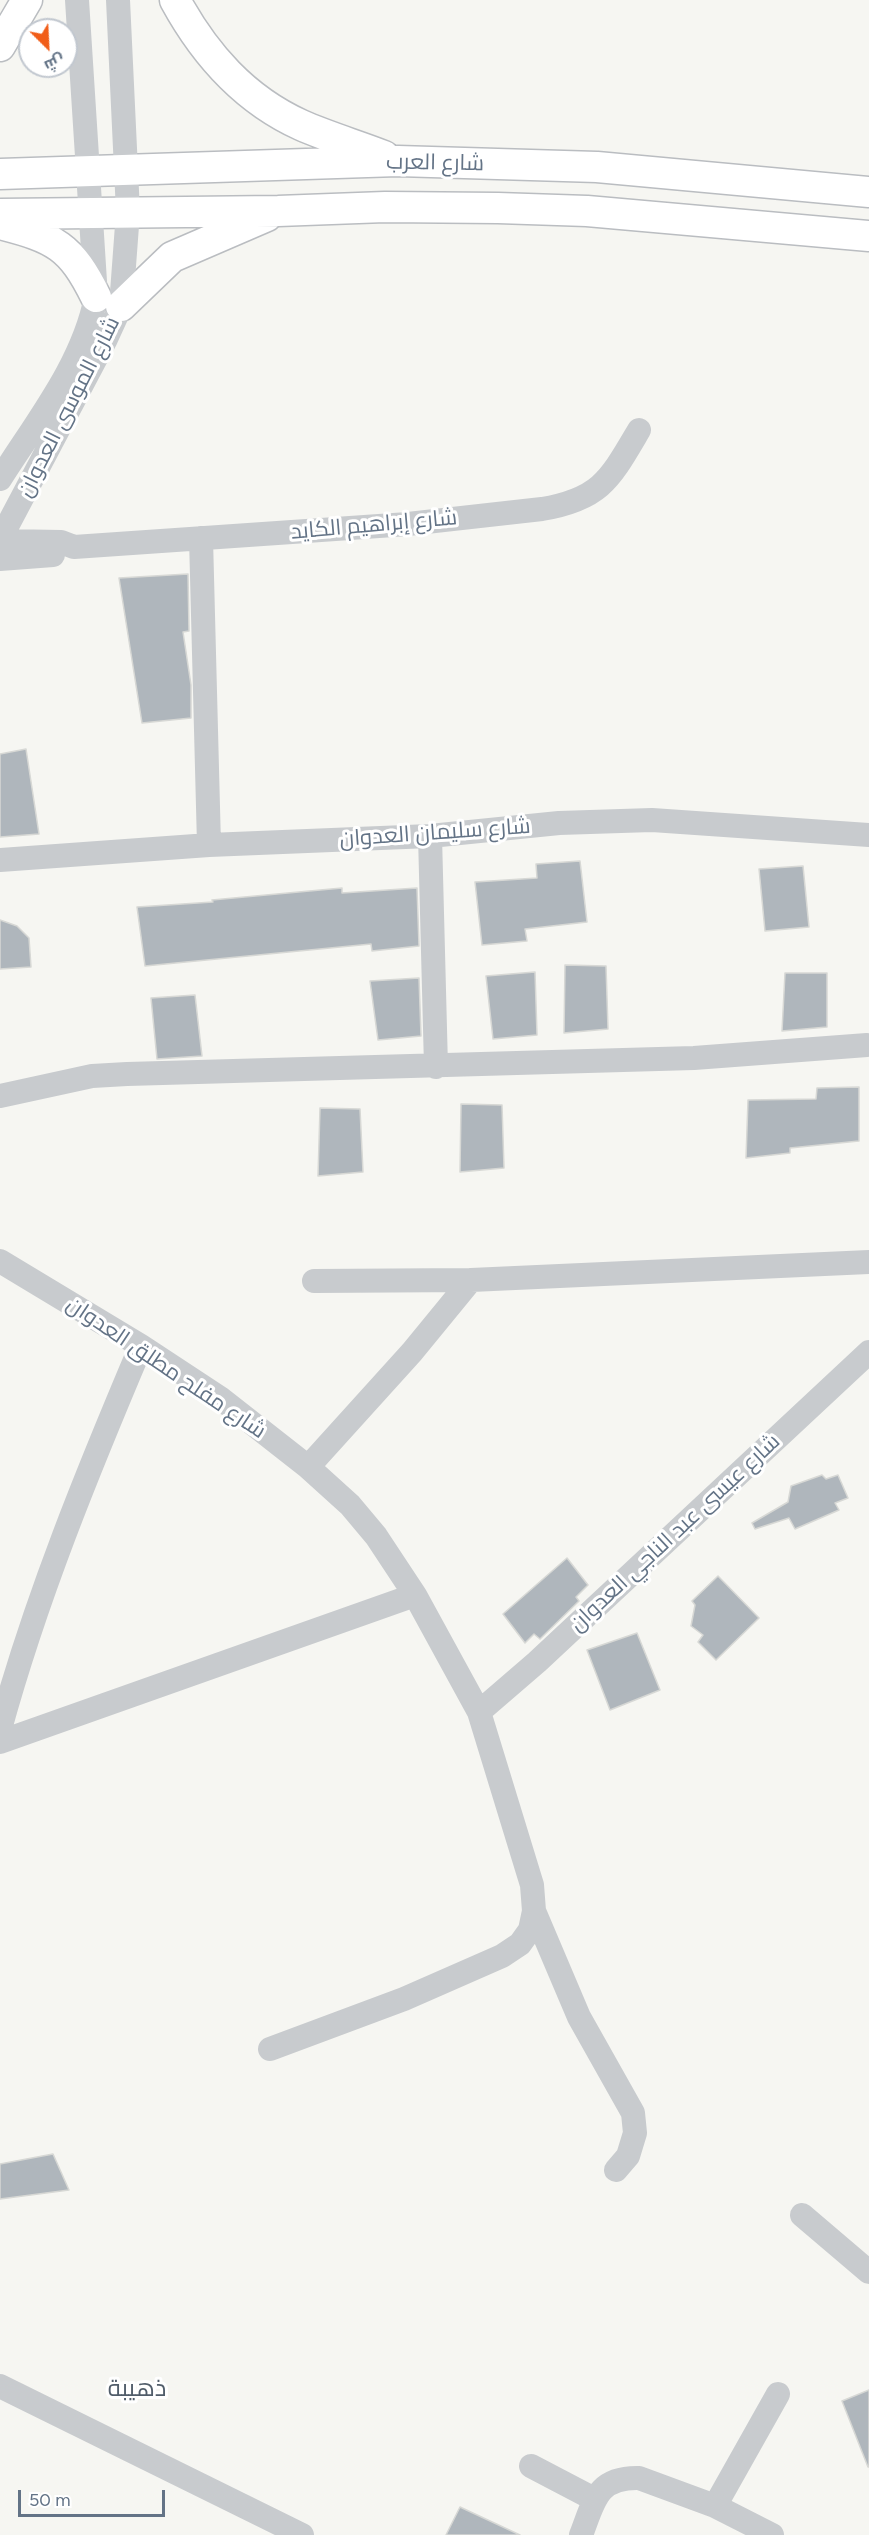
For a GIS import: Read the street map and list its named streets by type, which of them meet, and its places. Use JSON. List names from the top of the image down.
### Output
{
  "streets": {
    "main road": ["شارع العرب"],
    "street": [
      "شارع الموسى العدوان",
      "شارع إبراهيم الكايد",
      "شارع سليمان العدوان",
      "شارع مفلح مطلق العدوان",
      "شارع عيسى عبد الناجي العدوان"
    ]
  },
  "crossings": [
    ["شارع العرب", "شارع الموسى العدوان"],
    ["شارع الموسى العدوان", "شارع إبراهيم الكايد"],
    ["شارع مفلح مطلق العدوان", "شارع عيسى عبد الناجي العدوان"]
  ],
  "districts": ["ذهيبة"],
  "scale_bar": "50 m",
  "north": "bottom right"
}
